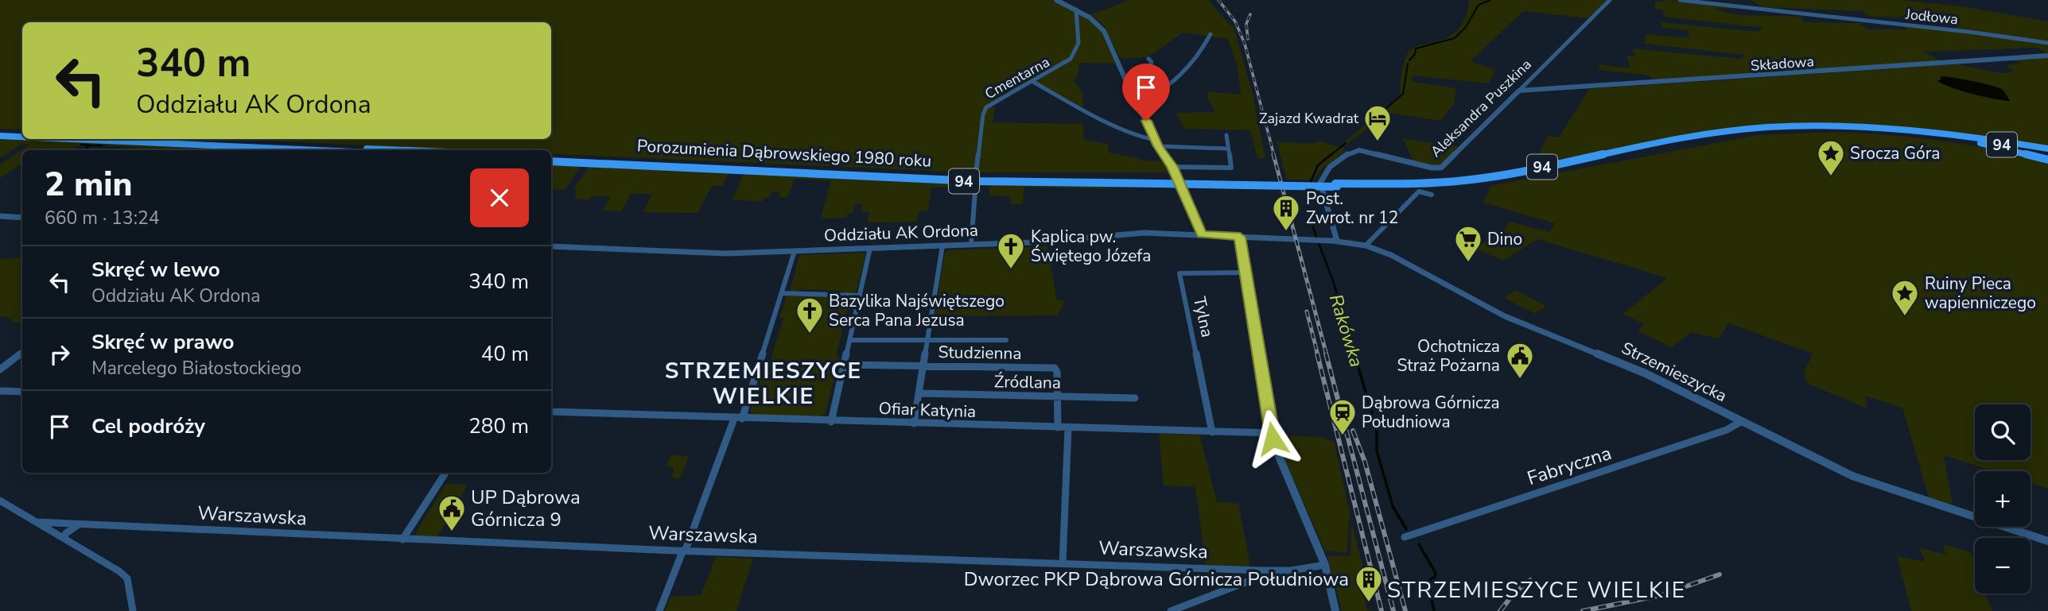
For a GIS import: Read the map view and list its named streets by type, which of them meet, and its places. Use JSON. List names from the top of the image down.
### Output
{
  "streets": {
    "main road": ["94", "Porozumienia Dąbrowskiego 1980 roku"],
    "street": [
      "Jodłowa",
      "Składowa",
      "Cmentarna",
      "Aleksandra Puszkina",
      "Oddziału AK Ordona",
      "Tylna",
      "Studzienna",
      "Strzemieszycka",
      "Źródlana",
      "Ofiar Katynia",
      "Fabryczna",
      "Warszawska"
    ]
  },
  "crossings": [
    ["Składowa", "Aleksandra Puszkina"],
    ["Aleksandra Puszkina", "Strzemieszycka"],
    ["Oddziału AK Ordona", "Strzemieszycka"],
    ["Tylna", "Ofiar Katynia"],
    ["Studzienna", "Źródlana"],
    ["Studzienna", "Ofiar Katynia"],
    ["Strzemieszycka", "Fabryczna"]
  ],
  "districts": ["STRZEMIESZYCE WIELKIE", "STRZEMIESZYCE WIELKIE"],
  "water": ["Rakówka"],
  "places": {
    "hotel": ["Zajazd Kwadrat"],
    "place": ["Srocza Góra", "Ruiny Pieca wapienniczego"],
    "building": ["Post. Zwrot. nr 12", "Dworzec PKP Dąbrowa Górnicza Południowa"],
    "supermarket": ["Dino"],
    "church": ["Kaplica pw. Świętego Józefa", "Bazylika Najświętszego Serca Pana Jezusa"],
    "public building": ["Ochotnicza Straż Pożarna", "UP Dąbrowa Górnicza 9"],
    "station": ["Dąbrowa Górnicza Południowa"]
  },
  "page": {
    "turn": ["340 m", "Oddziału AK Ordona"],
    "heading": ["2 min", "660 m · 13:24"],
    "list": [
      {
        "name": "Skręć w lewo",
        "note": "Oddziału AK Ordona",
        "value": "340 m"
      },
      {
        "name": "Skręć w prawo",
        "note": "Marcelego Białostockiego",
        "value": "40 m"
      },
      {
        "name": "Cel podróży",
        "value": "280 m"
      }
    ],
    "map_buttons": ["+", "−"]
  }
}
